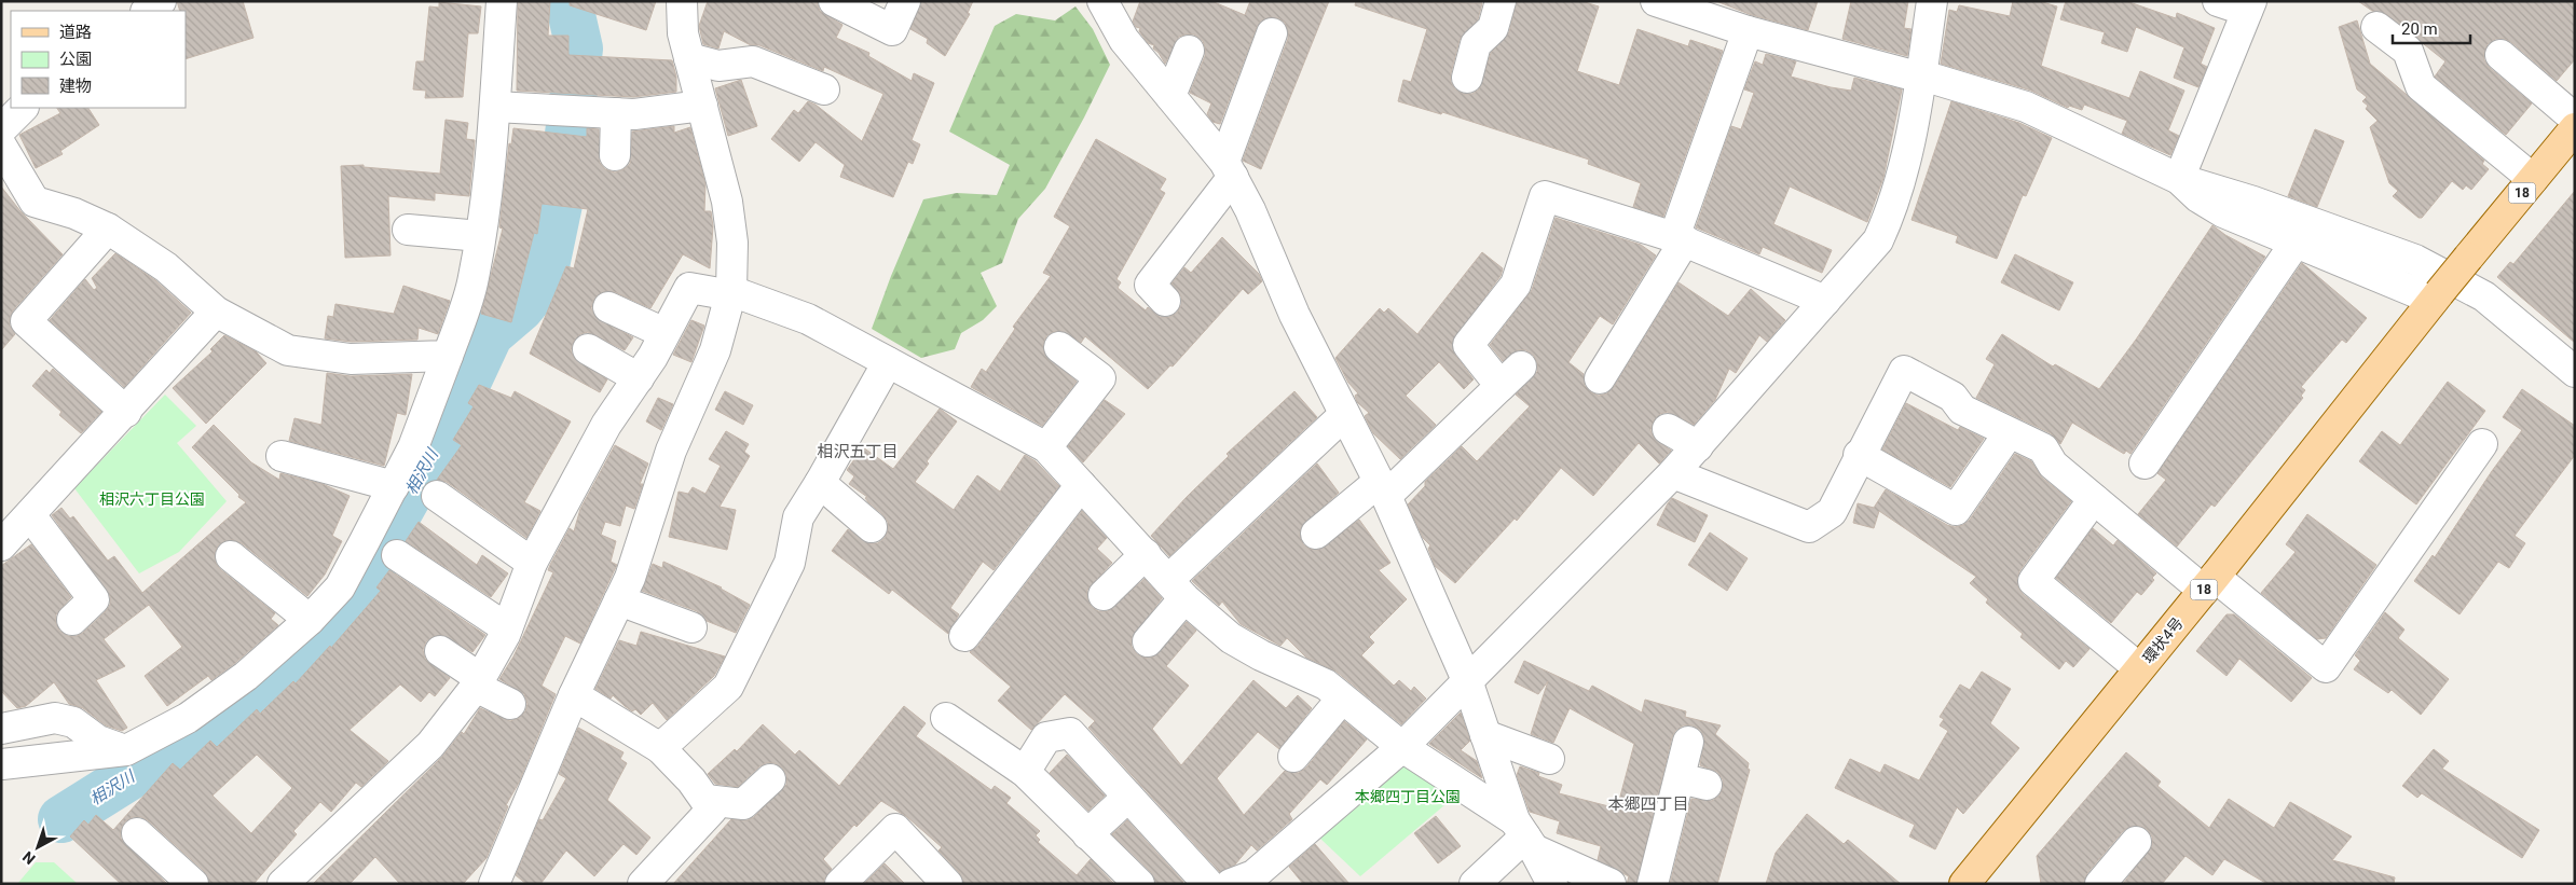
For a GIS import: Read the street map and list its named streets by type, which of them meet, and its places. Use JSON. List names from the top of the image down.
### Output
{
  "streets": {
    "main road": ["18", "環状4号"]
  },
  "crossings": [
    ["18", "環状4号"]
  ],
  "districts": ["相沢五丁目", "本郷四丁目"],
  "water": ["相沢川"],
  "parks": ["相沢六丁目公園", "本郷四丁目公園"],
  "legend": ["道路", "公園", "建物"],
  "scale_bar": "20 m",
  "north": "bottom left"
}
